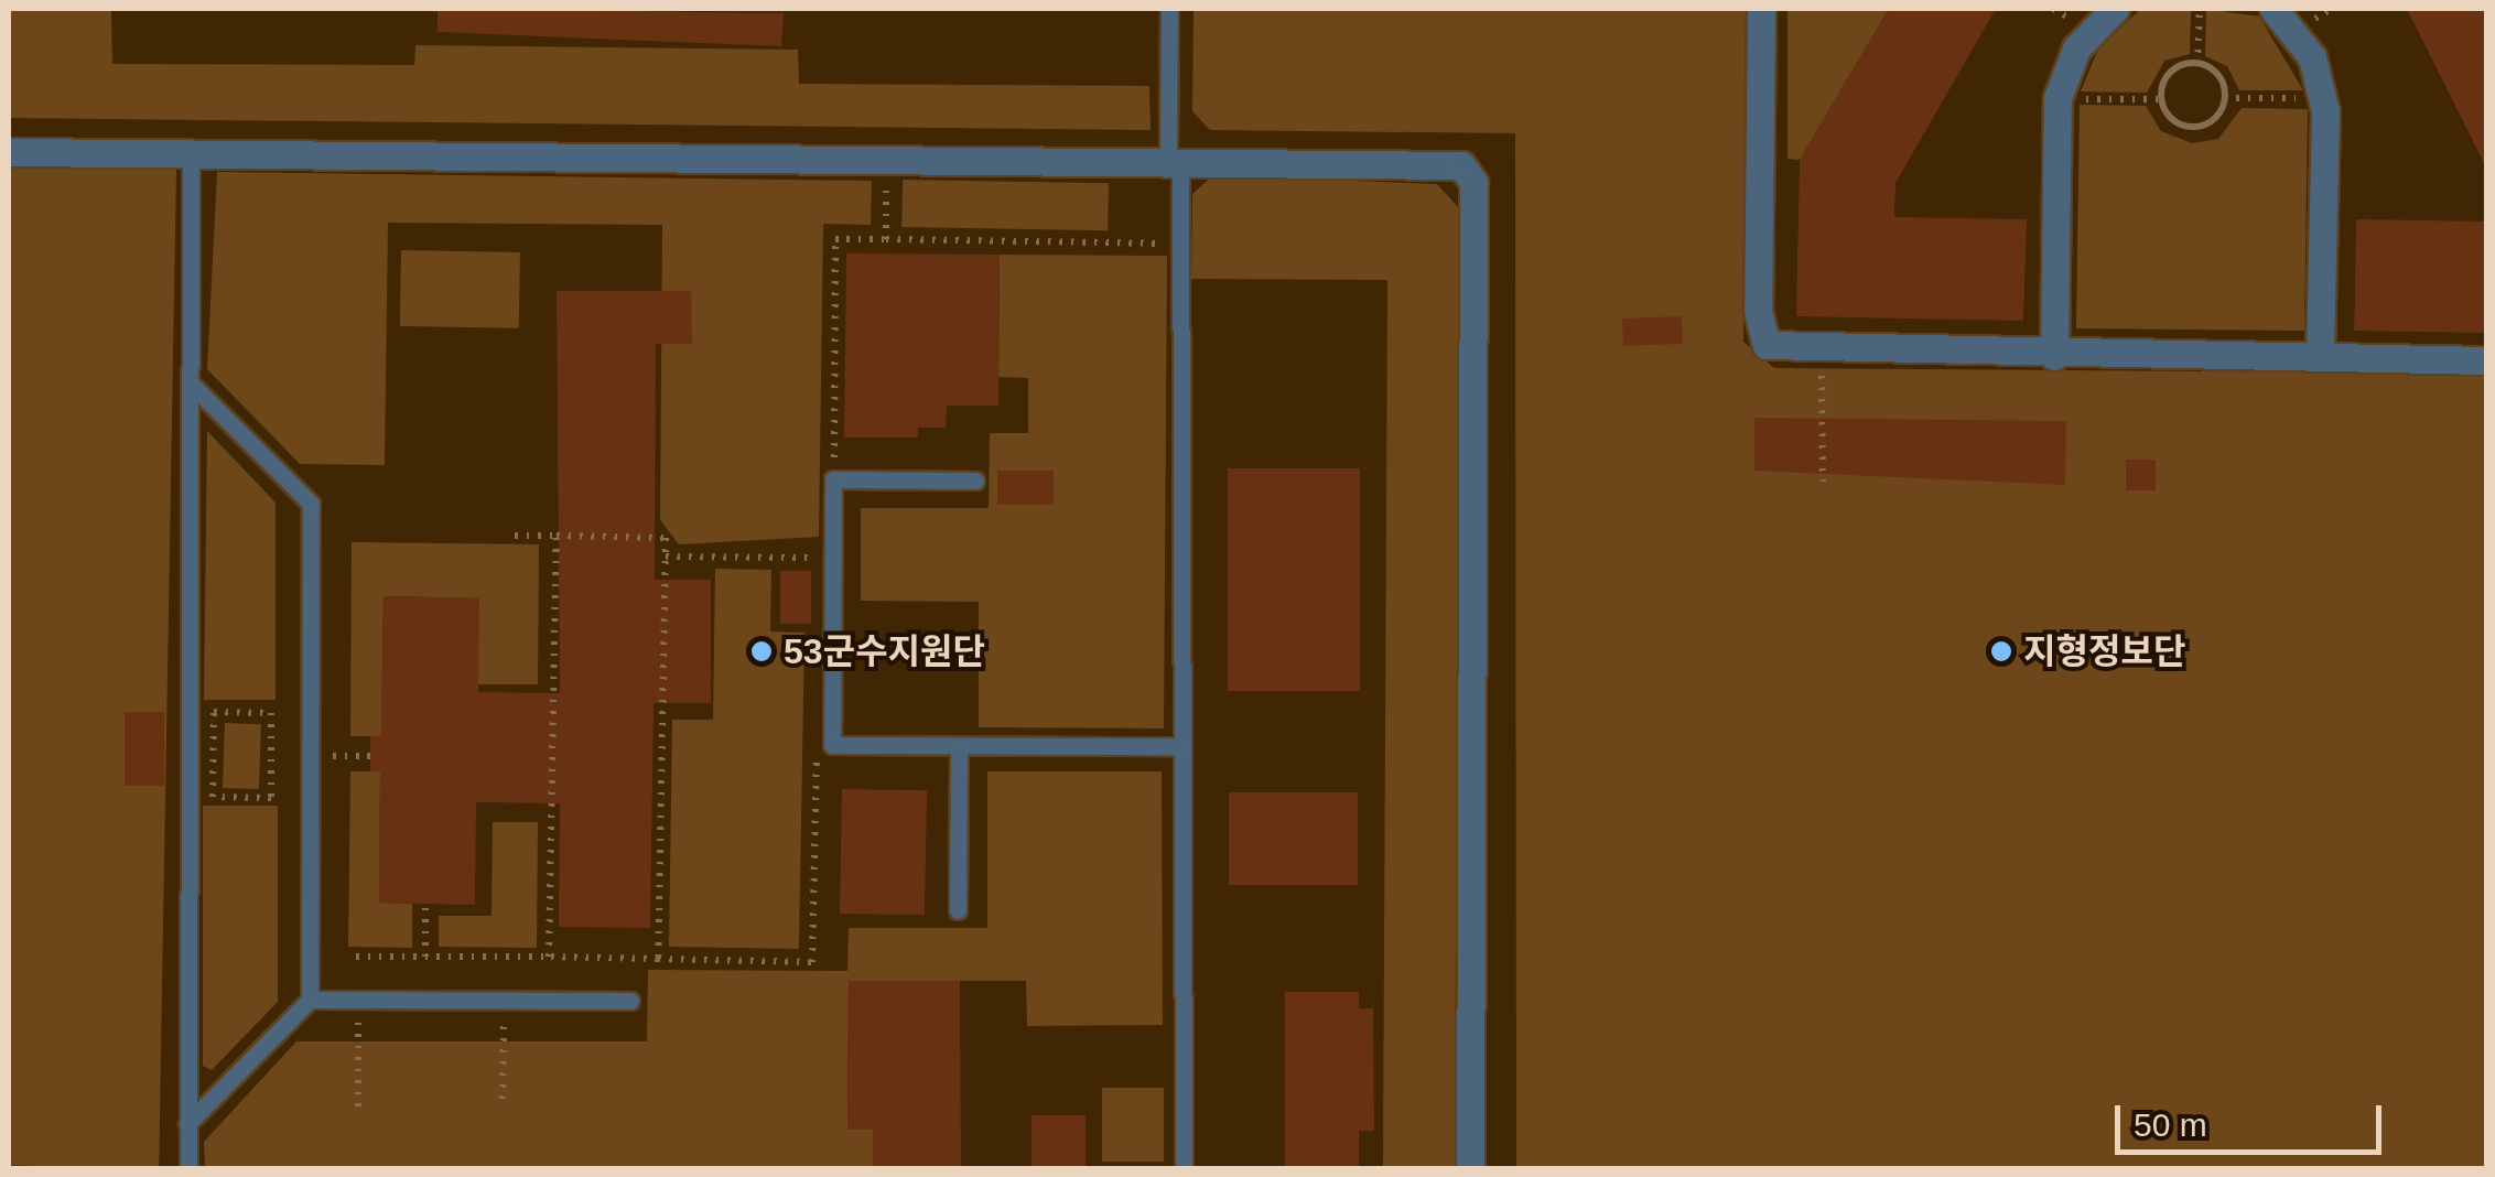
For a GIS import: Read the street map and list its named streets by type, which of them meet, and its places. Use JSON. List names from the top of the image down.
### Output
{
  "places": ["53군수지원단", "지형정보단"],
  "scale_bar": "50 m"
}
